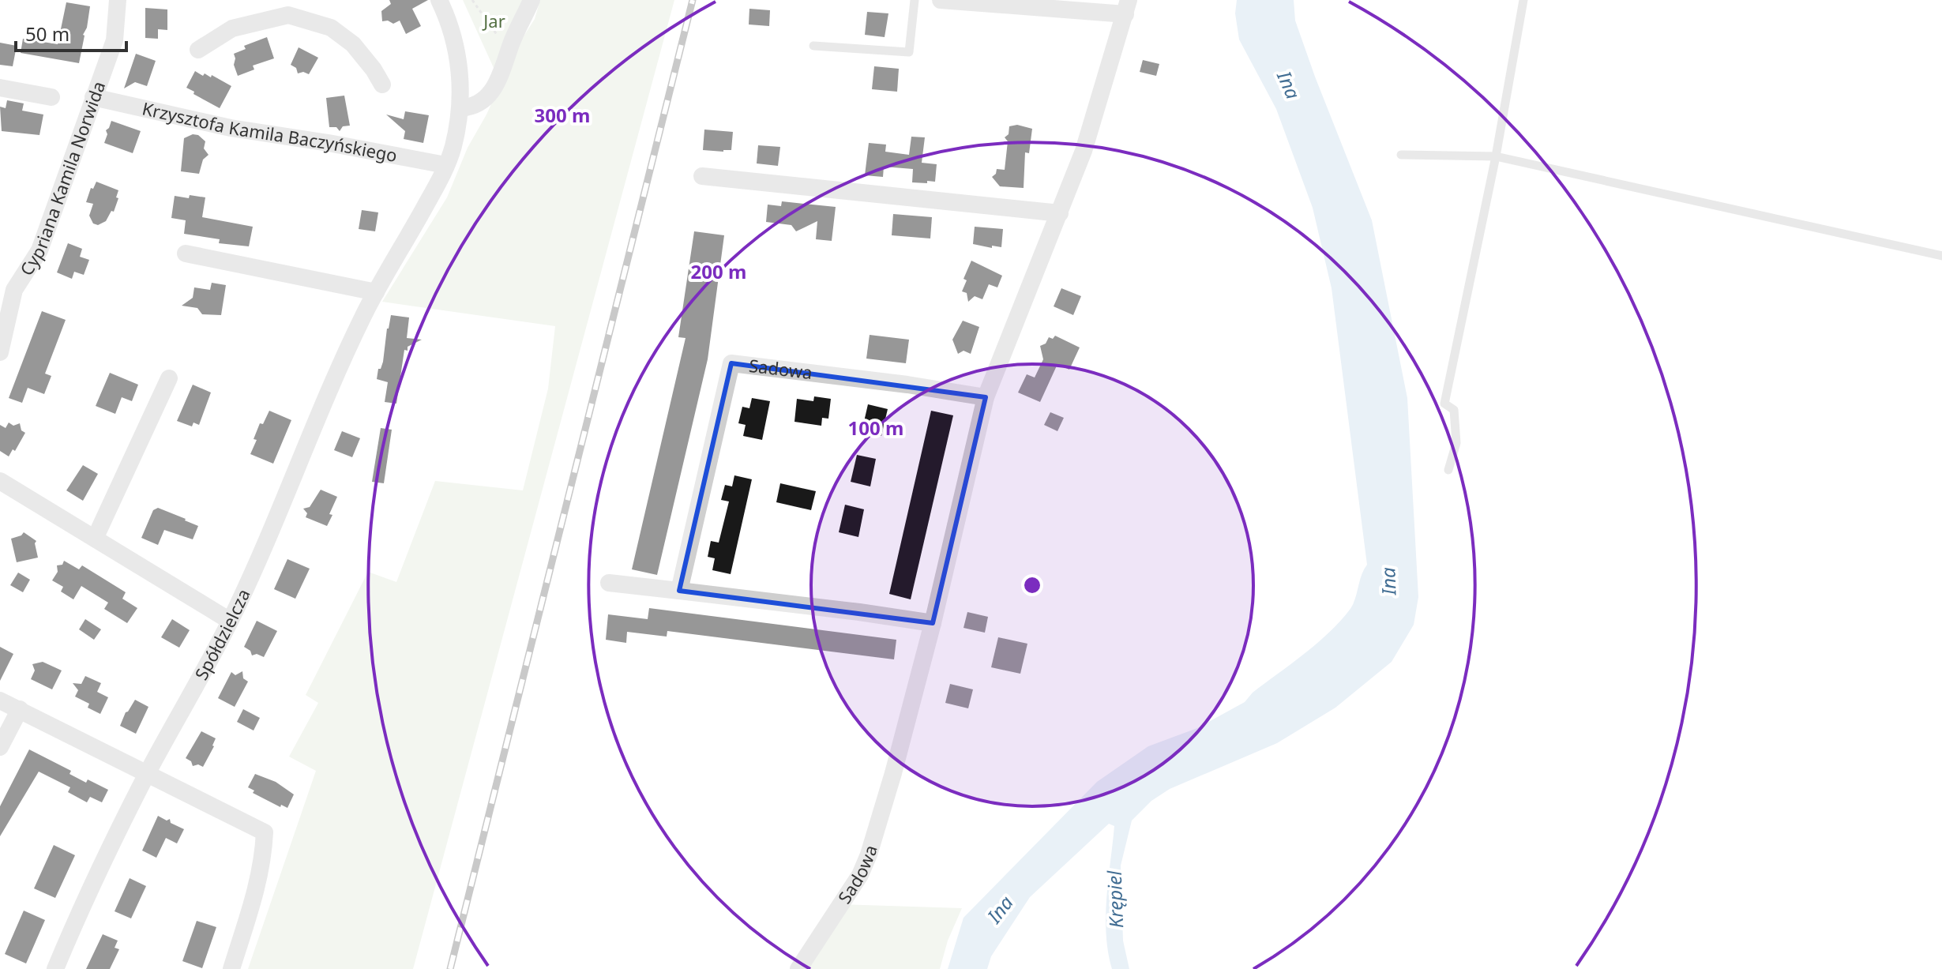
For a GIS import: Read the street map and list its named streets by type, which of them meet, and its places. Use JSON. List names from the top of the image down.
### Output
{
  "streets": {
    "street": [
      "Krzysztofa Kamila Baczyńskiego",
      "Cypriana Kamila Norwida",
      "Sadowa",
      "Spółdzielcza"
    ]
  },
  "crossings": [
    ["Krzysztofa Kamila Baczyńskiego", "Cypriana Kamila Norwida"],
    ["Krzysztofa Kamila Baczyńskiego", "Spółdzielcza"]
  ],
  "water": ["Ina", "Krępiel"],
  "parks": ["Jar"],
  "scale_bar": "50 m",
  "rings": ["300 m", "200 m", "100 m"]
}
